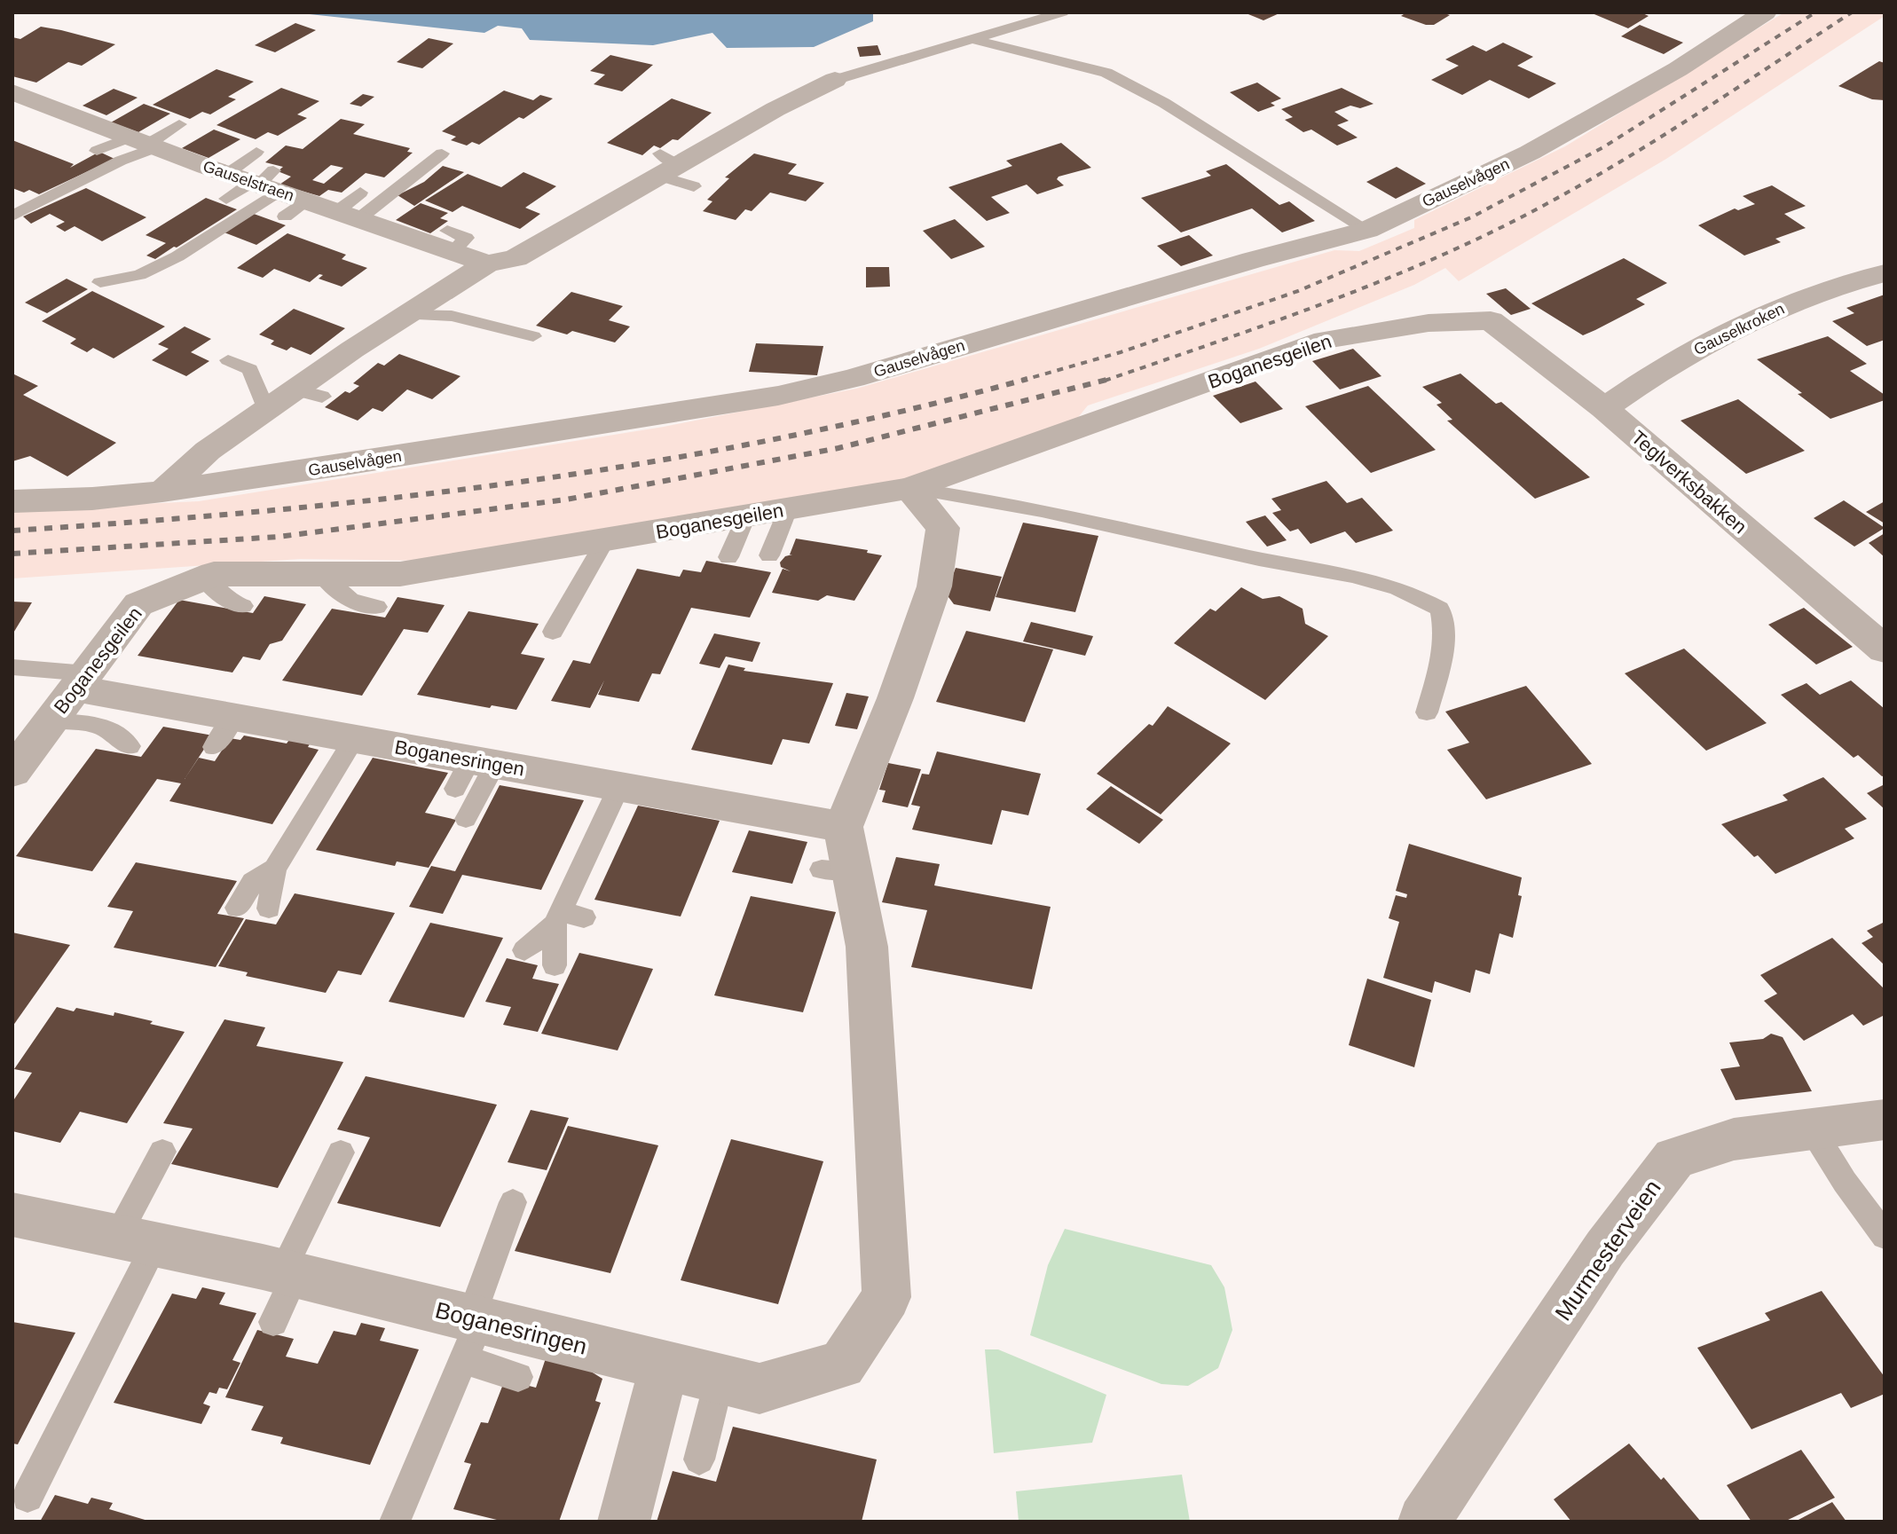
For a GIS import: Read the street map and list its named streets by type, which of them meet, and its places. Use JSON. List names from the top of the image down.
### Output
{
  "streets": {
    "street": [
      "Gauselstraen",
      "Gauselvågen",
      "Gauselkroken",
      "Boganesgeilen",
      "Teglverksbakken",
      "Boganesringen",
      "Murmesterveien"
    ]
  },
  "crossings": [
    ["Gauselkroken", "Teglverksbakken"],
    ["Boganesgeilen", "Teglverksbakken"],
    ["Boganesgeilen", "Boganesringen"]
  ]
}
